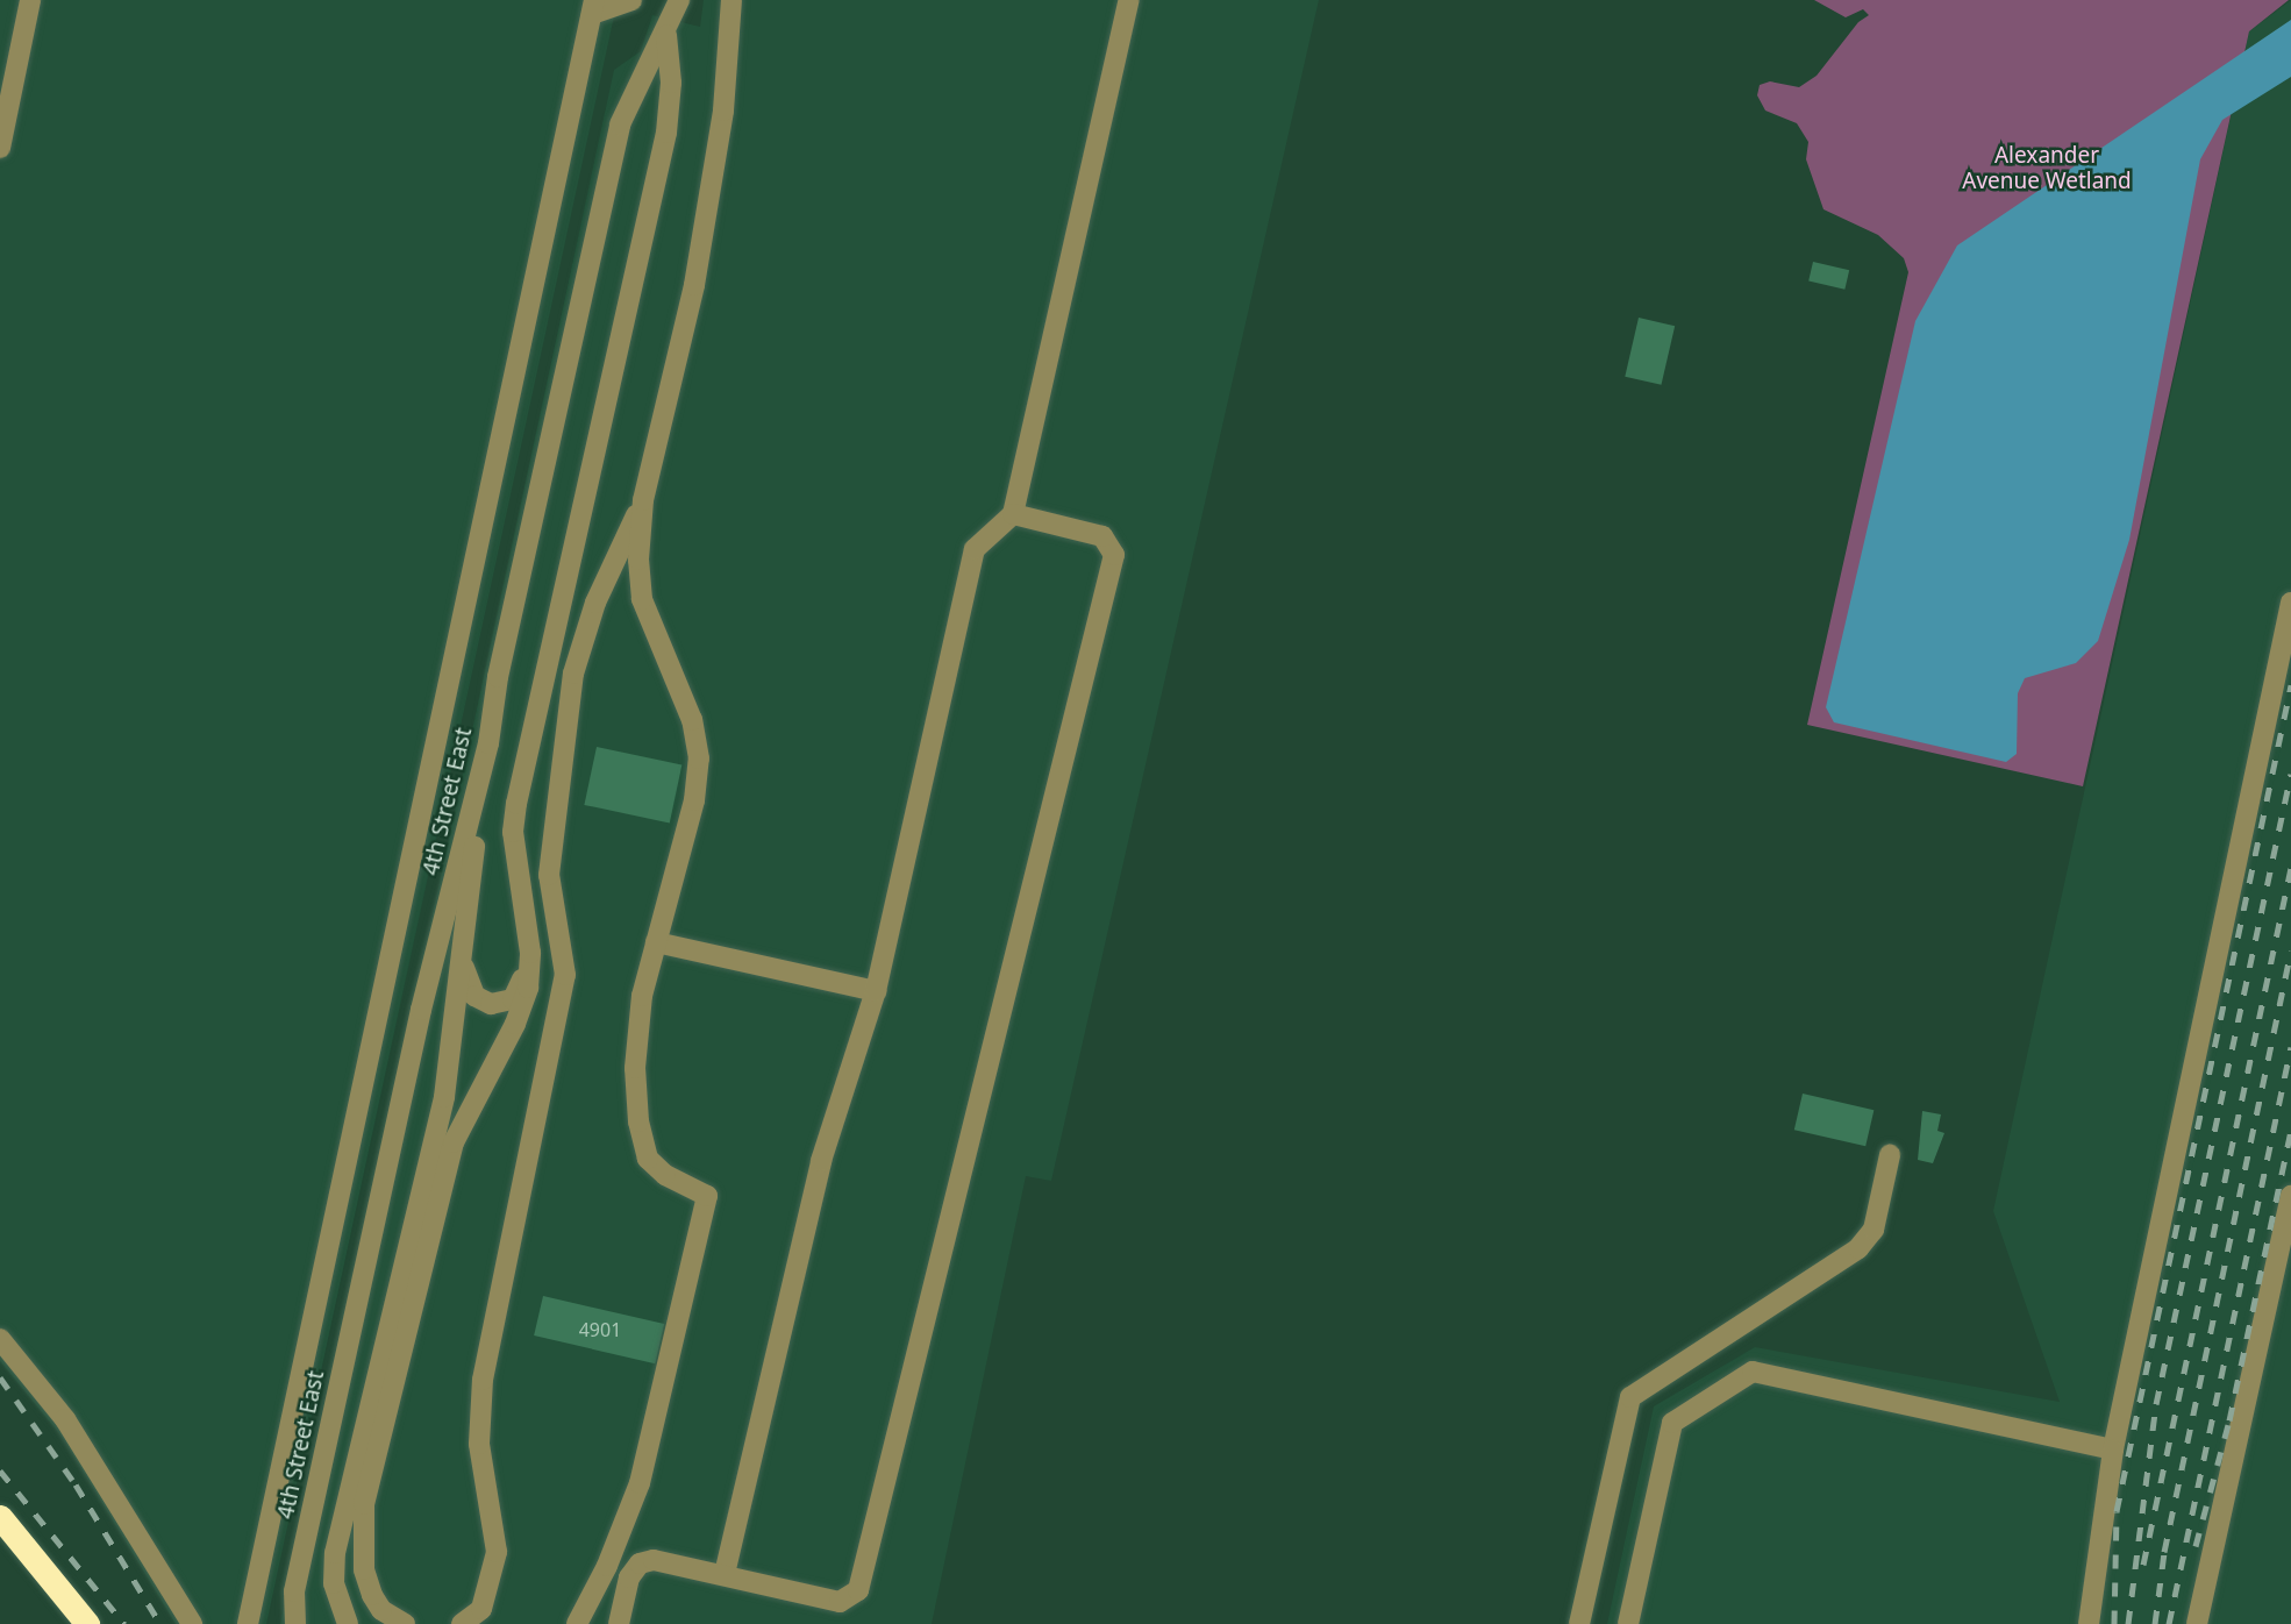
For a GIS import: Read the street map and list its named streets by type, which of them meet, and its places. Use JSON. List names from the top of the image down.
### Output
{
  "streets": {
    "street": ["4th Street East"]
  },
  "parks": ["Alexander Avenue Wetland"],
  "house_numbers": ["4901"]
}
